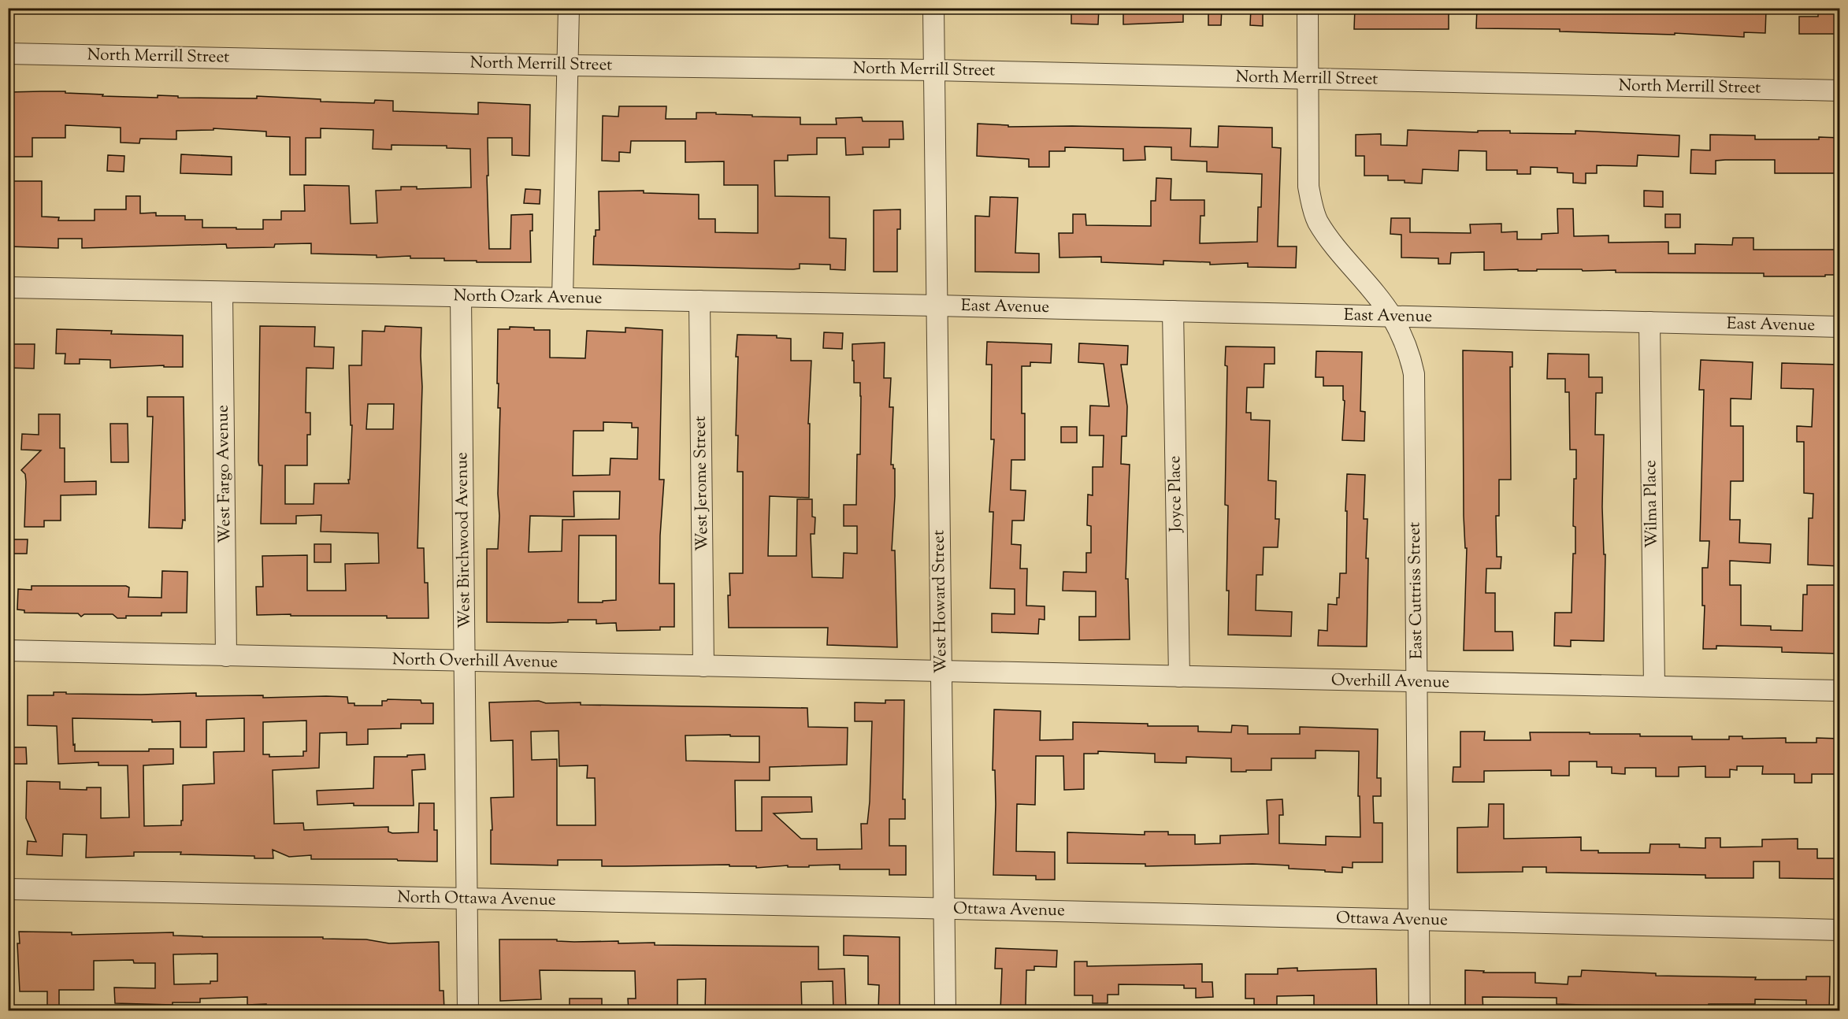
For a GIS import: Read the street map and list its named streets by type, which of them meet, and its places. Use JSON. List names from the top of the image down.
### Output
{
  "streets": {
    "street": [
      "North Merrill Street",
      "North Ozark Avenue",
      "East Avenue",
      "West Fargo Avenue",
      "West Jerome Street",
      "Joyce Place",
      "Wilma Place",
      "West Birchwood Avenue",
      "East Cuttriss Street",
      "West Howard Street",
      "North Overhill Avenue",
      "Overhill Avenue",
      "North Ottawa Avenue",
      "Ottawa Avenue"
    ]
  },
  "crossings": [
    ["North Merrill Street", "East Cuttriss Street"],
    ["North Merrill Street", "West Howard Street"],
    ["North Ozark Avenue", "East Avenue"],
    ["North Ozark Avenue", "West Fargo Avenue"],
    ["North Ozark Avenue", "West Jerome Street"],
    ["North Ozark Avenue", "West Birchwood Avenue"],
    ["North Ozark Avenue", "West Howard Street"],
    ["East Avenue", "Joyce Place"],
    ["East Avenue", "Wilma Place"],
    ["East Avenue", "East Cuttriss Street"],
    ["East Avenue", "West Howard Street"],
    ["West Fargo Avenue", "North Overhill Avenue"],
    ["West Jerome Street", "North Overhill Avenue"],
    ["Joyce Place", "Overhill Avenue"],
    ["Wilma Place", "Overhill Avenue"],
    ["West Birchwood Avenue", "North Overhill Avenue"],
    ["West Birchwood Avenue", "North Ottawa Avenue"],
    ["East Cuttriss Street", "Overhill Avenue"],
    ["East Cuttriss Street", "Ottawa Avenue"],
    ["West Howard Street", "North Overhill Avenue"],
    ["West Howard Street", "Overhill Avenue"],
    ["West Howard Street", "North Ottawa Avenue"],
    ["West Howard Street", "Ottawa Avenue"],
    ["North Overhill Avenue", "Overhill Avenue"],
    ["North Ottawa Avenue", "Ottawa Avenue"]
  ]
}
